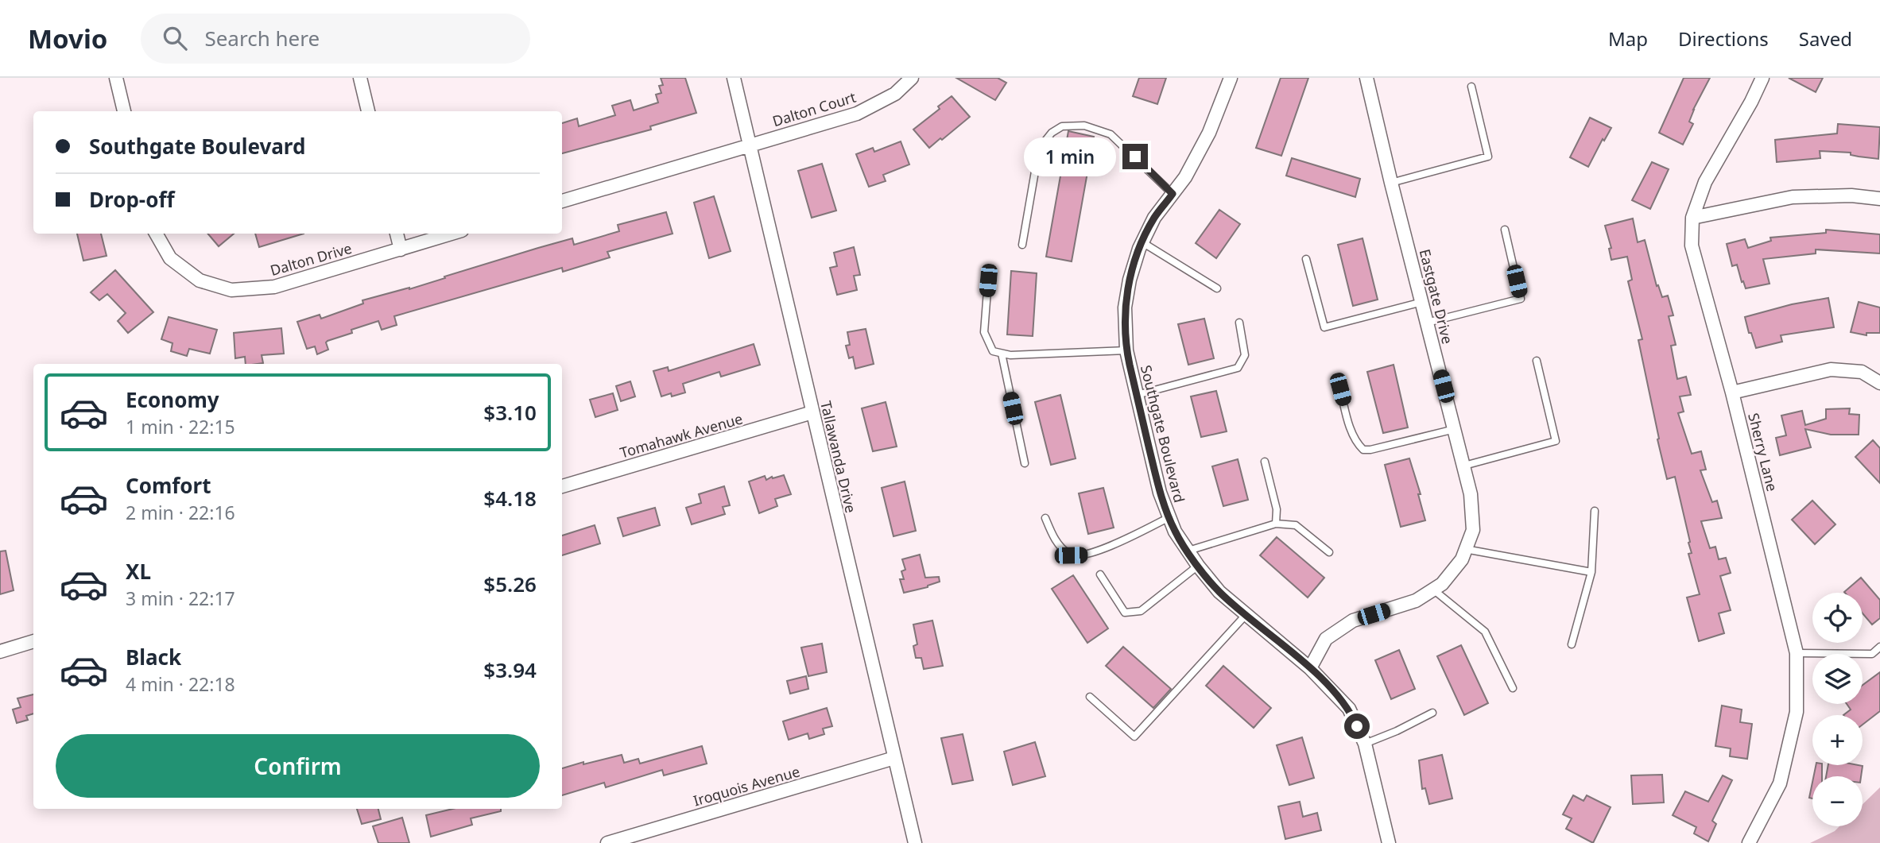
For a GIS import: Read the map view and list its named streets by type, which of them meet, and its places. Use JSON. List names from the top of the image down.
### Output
{
  "streets": {
    "street": [
      "Dalton Court",
      "Dalton Drive",
      "Eastgate Drive",
      "Southgate Boulevard",
      "Tomahawk Avenue",
      "Sherry Lane",
      "Tallawanda Drive",
      "Iroquois Avenue"
    ]
  },
  "crossings": [
    ["Dalton Court", "Tallawanda Drive"],
    ["Eastgate Drive", "Southgate Boulevard"],
    ["Tomahawk Avenue", "Tallawanda Drive"],
    ["Tallawanda Drive", "Iroquois Avenue"]
  ],
  "page": {
    "header": "Movio",
    "search": "Search here",
    "nav": ["Map", "Directions", "Saved"],
    "banner": ["Southgate Boulevard", "Drop-off"],
    "bubble": "1 min",
    "list": [
      {
        "name": "Economy",
        "note": "1 min · 22:15",
        "value": "$3.10"
      },
      {
        "name": "Comfort",
        "note": "2 min · 22:16",
        "value": "$4.18"
      },
      {
        "name": "XL",
        "note": "3 min · 22:17",
        "value": "$5.26"
      },
      {
        "name": "Black",
        "note": "4 min · 22:18",
        "value": "$3.94"
      }
    ],
    "map_buttons": ["+", "−"],
    "buttons": "Confirm"
  }
}
